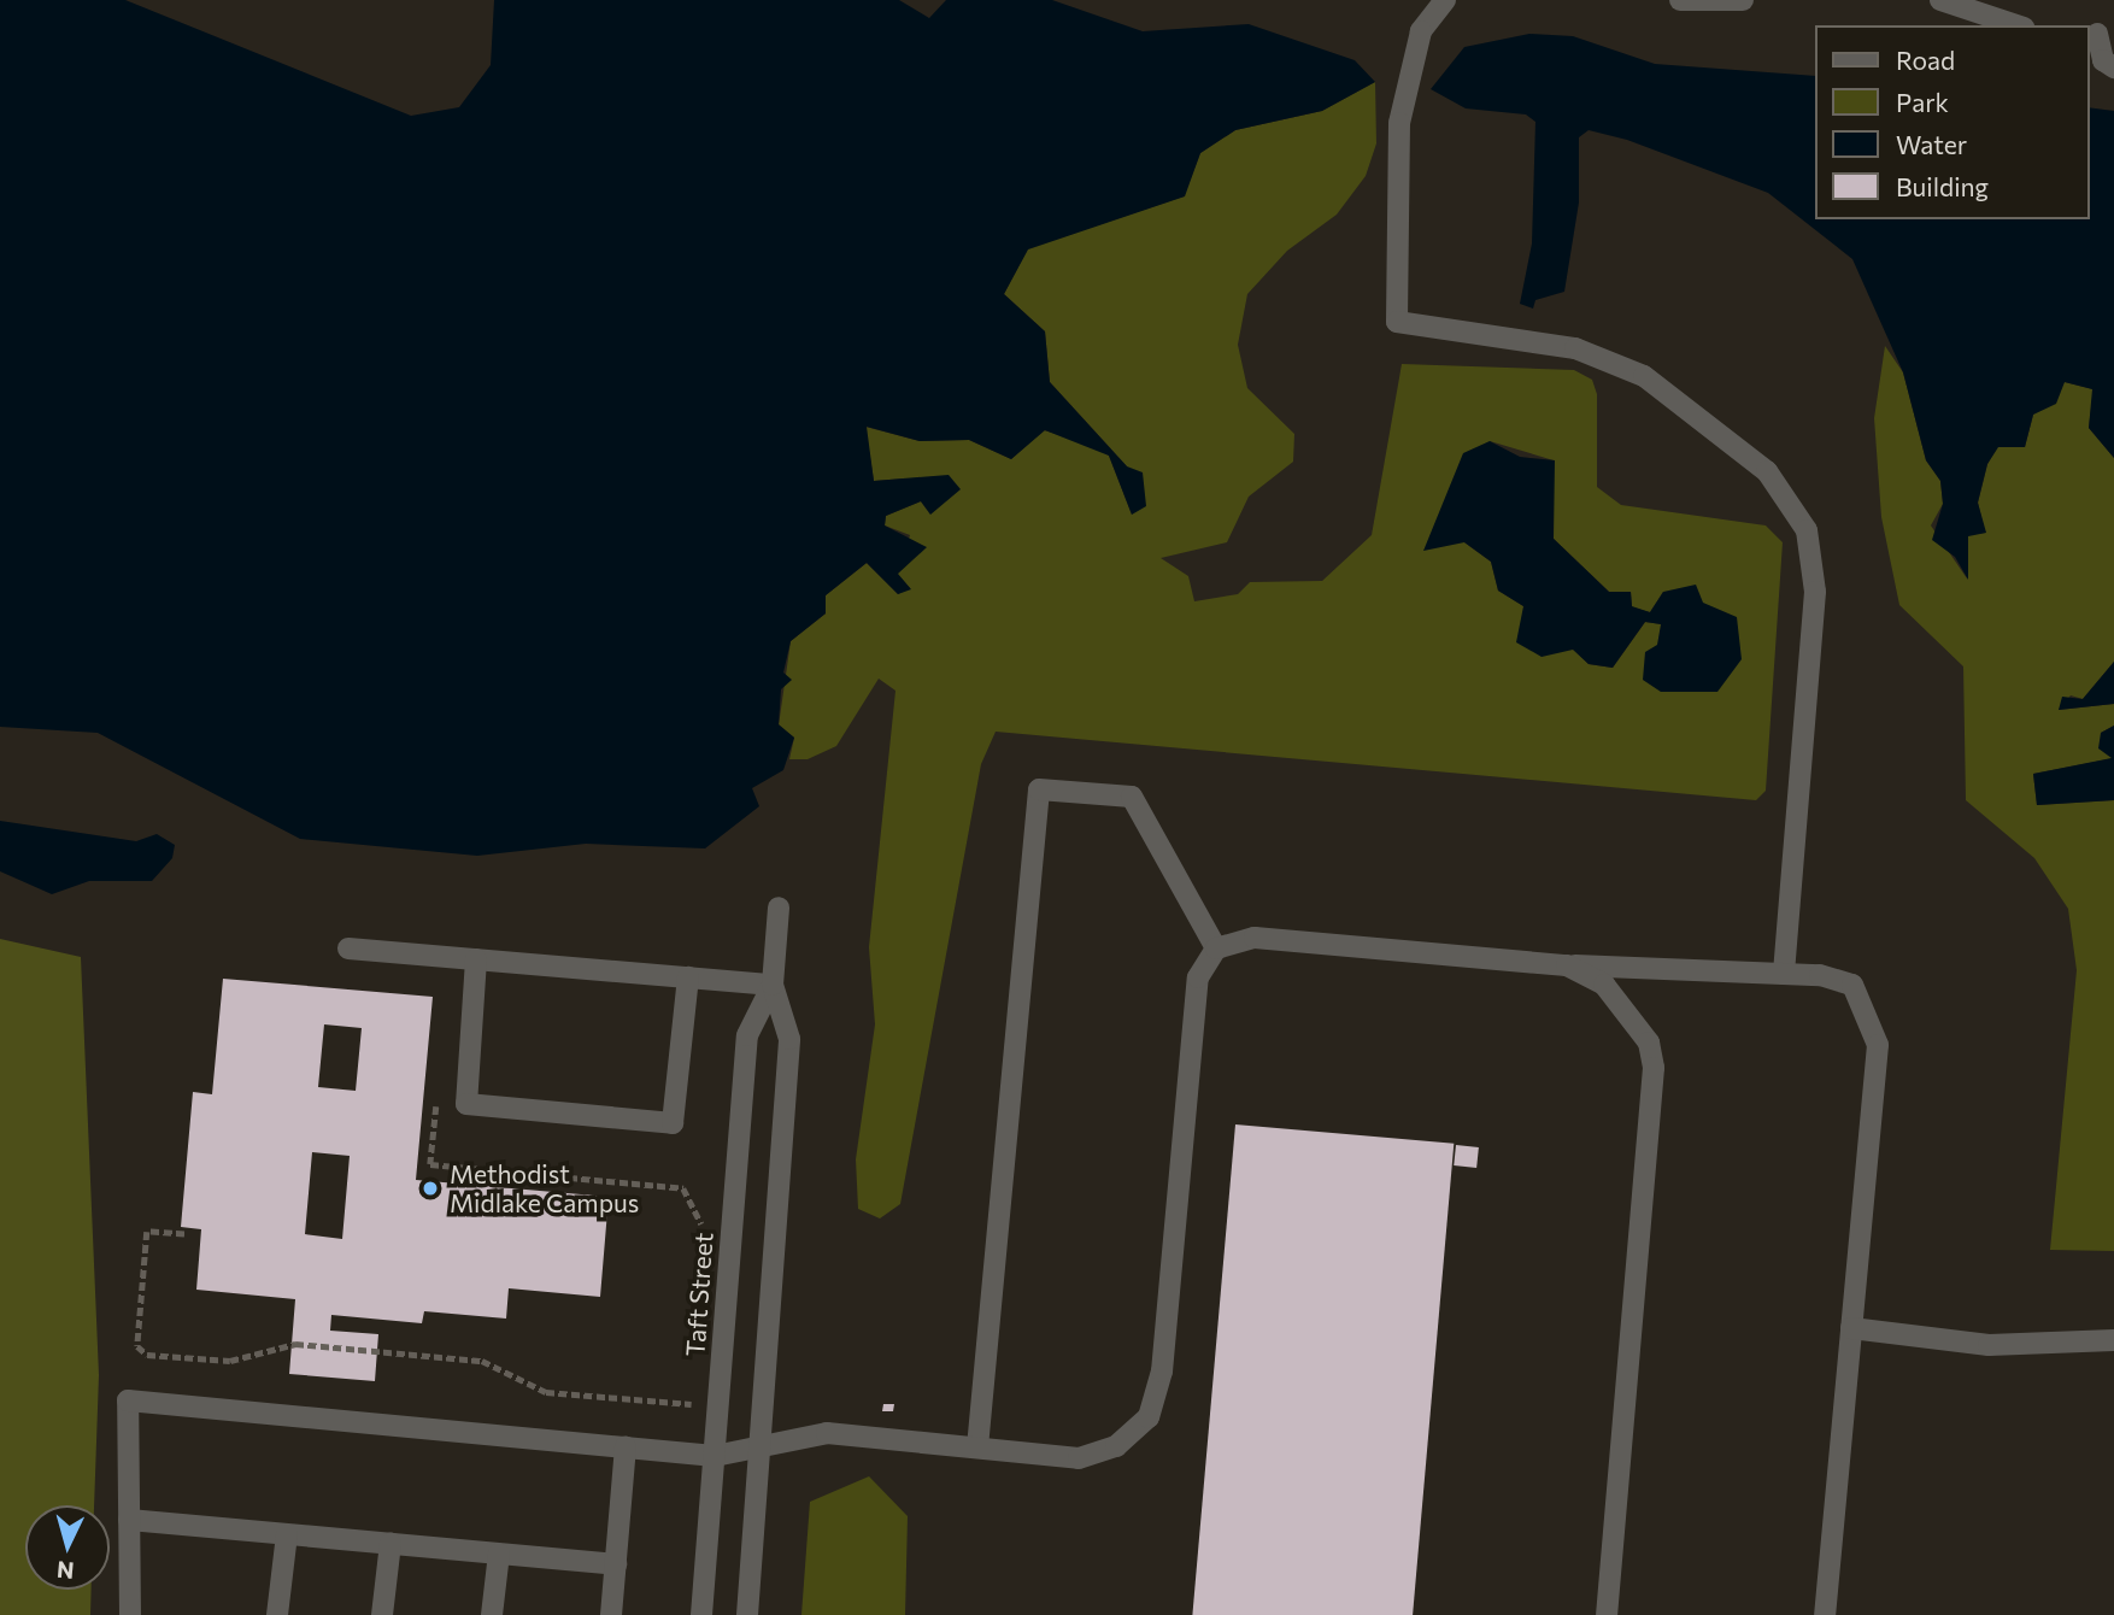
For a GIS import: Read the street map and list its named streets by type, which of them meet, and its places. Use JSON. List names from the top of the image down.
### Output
{
  "streets": {
    "street": ["Taft Street"]
  },
  "places": ["Methodist Midlake Campus"],
  "legend": [
    "Road",
    "Park",
    "Water",
    "Building"
  ],
  "north": "bottom"
}
